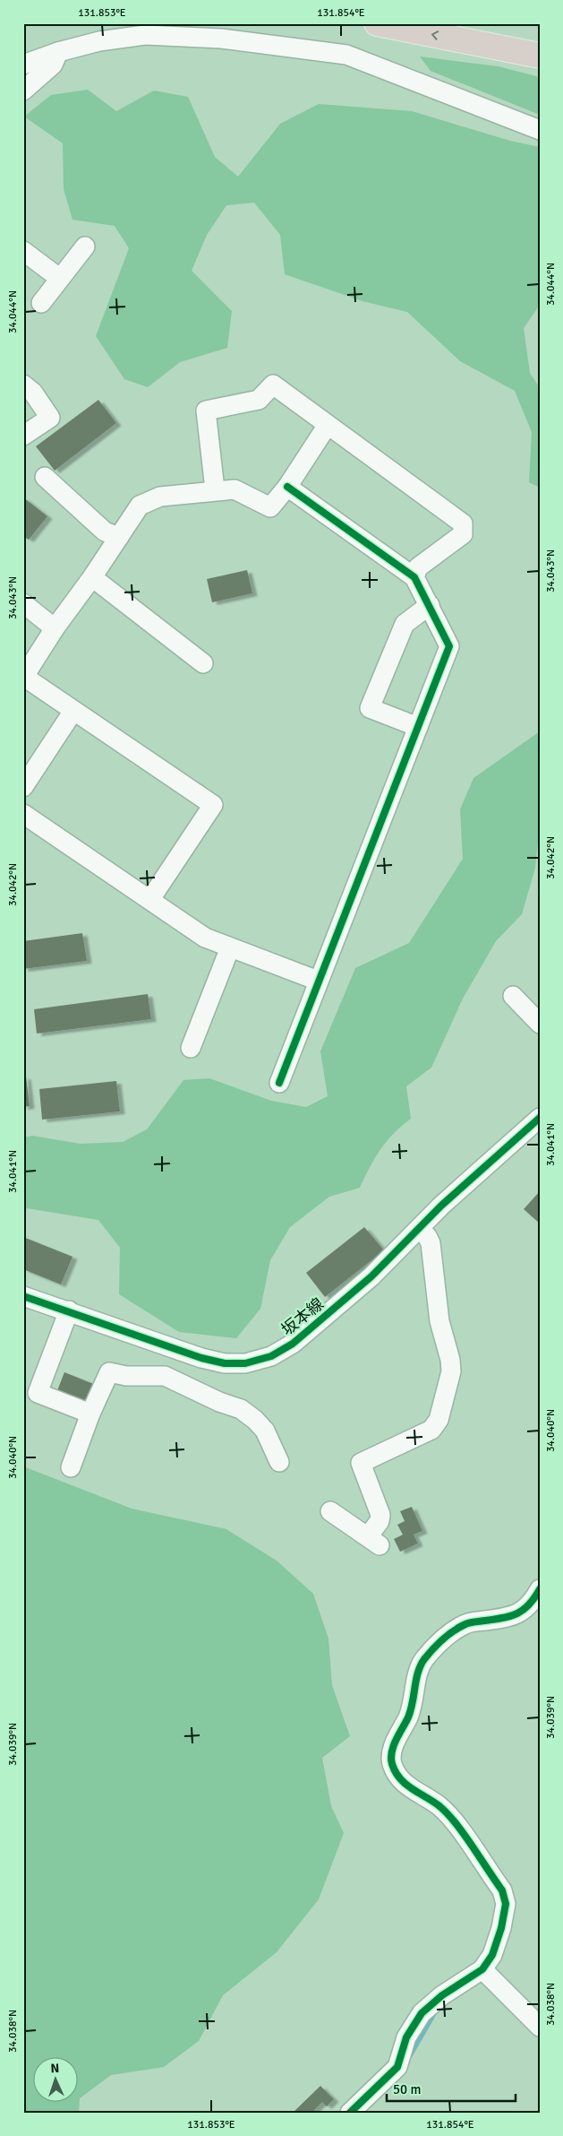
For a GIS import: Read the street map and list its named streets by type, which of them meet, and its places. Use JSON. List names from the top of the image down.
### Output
{
  "streets": {
    "street": ["坂本線"]
  },
  "scale_bar": "50 m",
  "north": "top",
  "coordinates": [
    "131.853°E",
    "131.854°E",
    "34.044°N",
    "34.043°N",
    "34.042°N",
    "34.041°N",
    "34.040°N",
    "34.039°N",
    "34.038°N"
  ]
}
